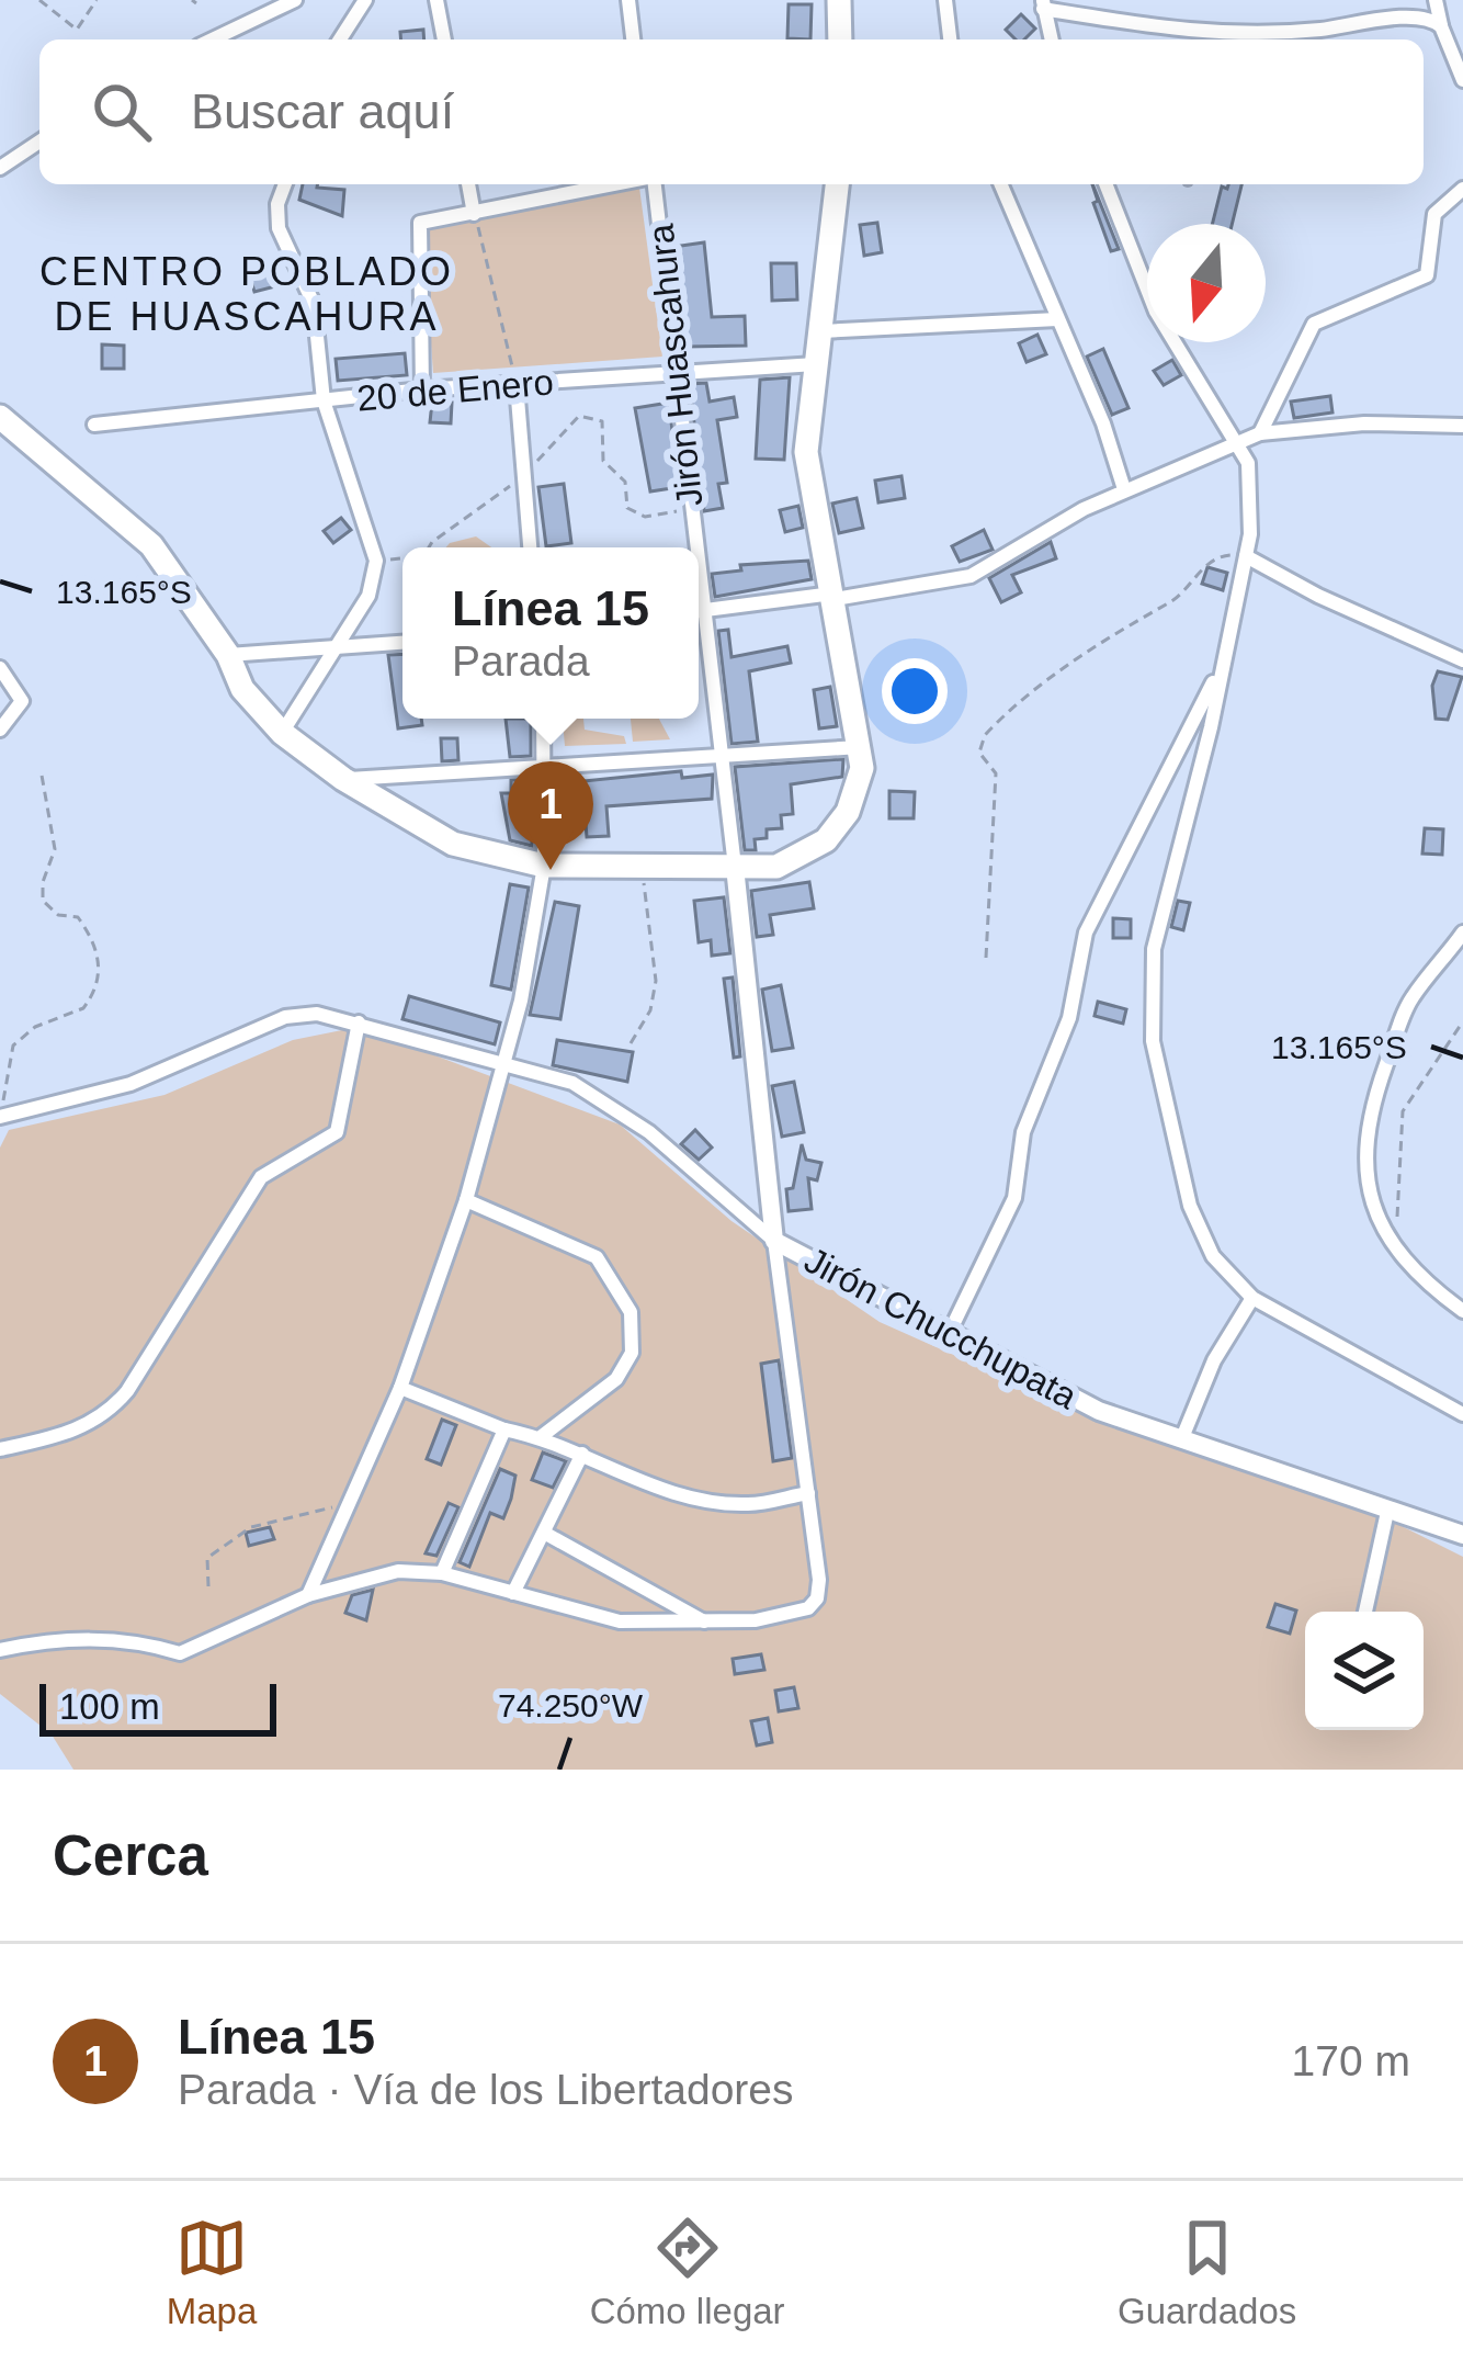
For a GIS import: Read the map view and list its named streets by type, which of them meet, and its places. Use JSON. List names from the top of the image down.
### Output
{
  "streets": {
    "street": ["Jirón Huascahura", "20 de Enero", "Jirón Chucchupata"]
  },
  "crossings": [
    ["Jirón Huascahura", "20 de Enero"],
    ["Jirón Huascahura", "Jirón Chucchupata"]
  ],
  "districts": ["CENTRO POBLADO DE HUASCAHURA"],
  "scale_bar": "100 m",
  "north": "bottom",
  "page": {
    "search": "Buscar aquí",
    "popup": ["Línea 15", "Parada"],
    "pins": "1",
    "scale": "100 m",
    "heading": "Cerca",
    "list": [
      {
        "mark": "1",
        "name": "Línea 15",
        "note": "Parada · Vía de los Libertadores",
        "value": "170 m"
      }
    ],
    "nav": ["Mapa", "Cómo llegar", "Guardados"]
  },
  "coordinates": ["13.165°S", "74.250°W"]
}
